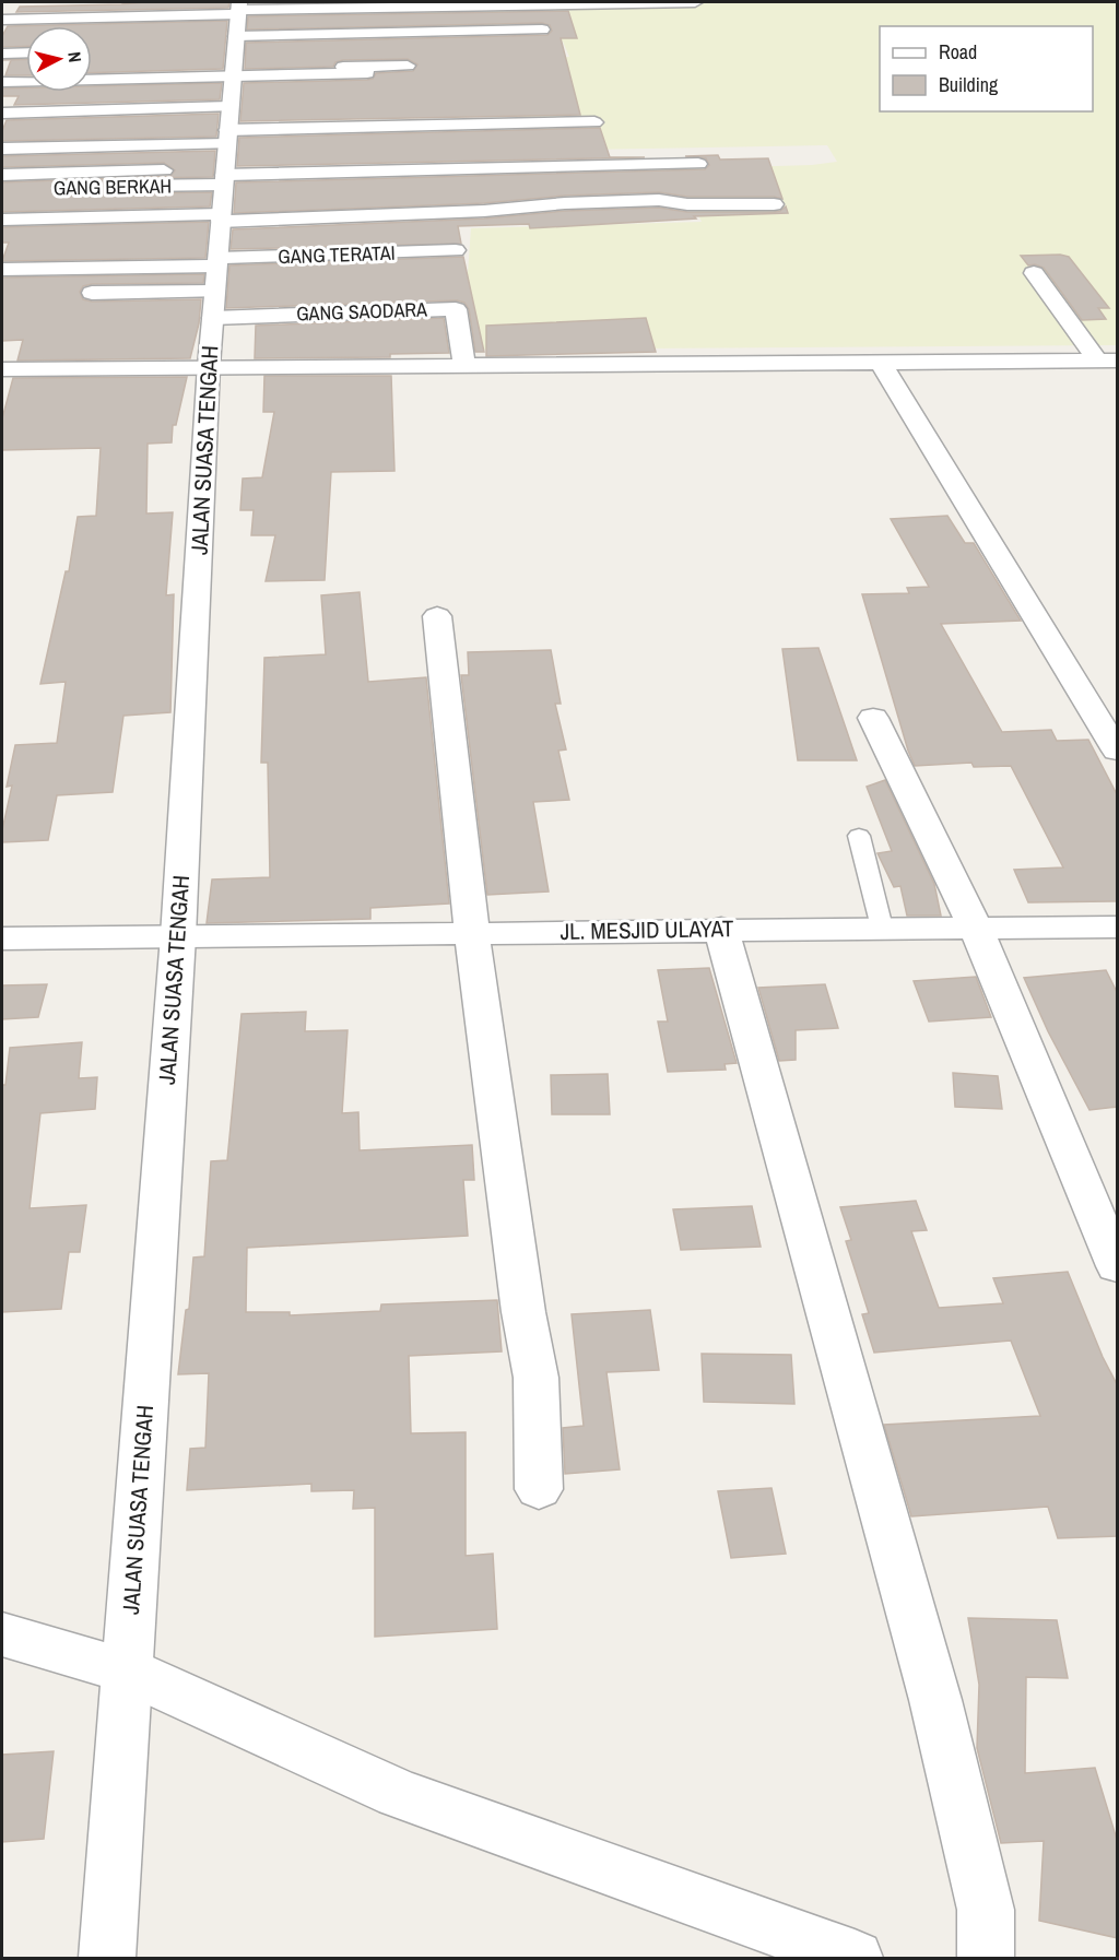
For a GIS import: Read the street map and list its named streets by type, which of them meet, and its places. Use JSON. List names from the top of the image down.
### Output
{
  "streets": {
    "street": [
      "GANG BERKAH",
      "GANG TERATAI",
      "GANG SAODARA",
      "JALAN SUASA TENGAH",
      "JL. MESJID ULAYAT"
    ]
  },
  "crossings": [
    ["GANG BERKAH", "JALAN SUASA TENGAH"],
    ["GANG TERATAI", "JALAN SUASA TENGAH"],
    ["GANG SAODARA", "JALAN SUASA TENGAH"],
    ["JALAN SUASA TENGAH", "JL. MESJID ULAYAT"]
  ],
  "legend": ["Road", "Building"],
  "north": "right"
}
